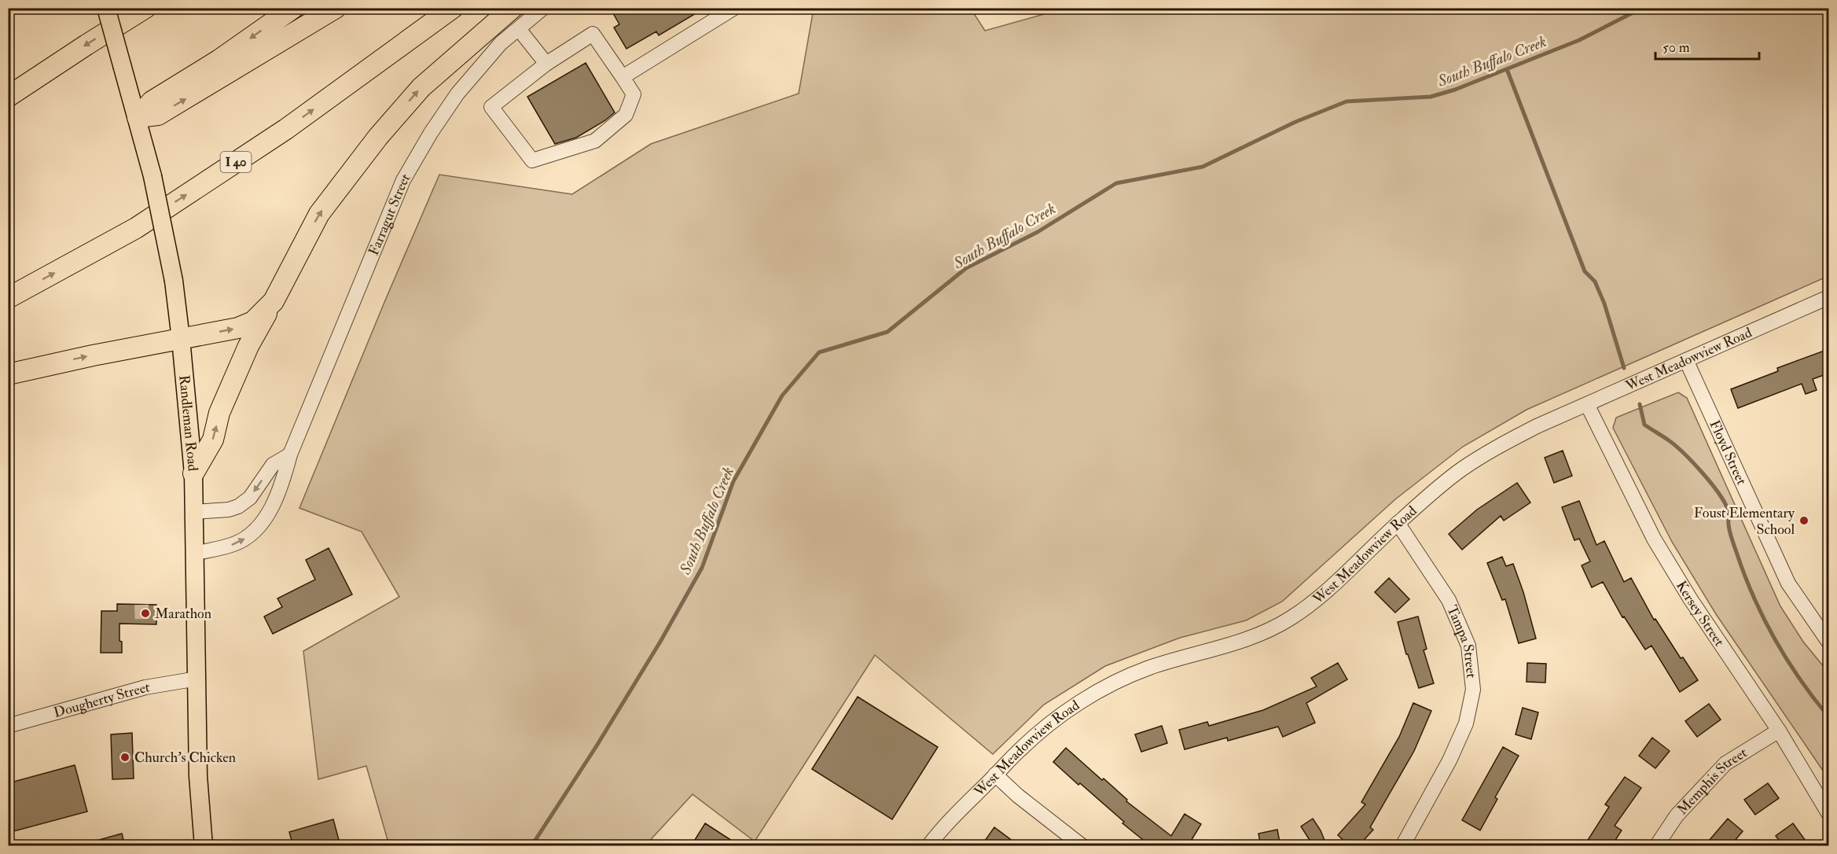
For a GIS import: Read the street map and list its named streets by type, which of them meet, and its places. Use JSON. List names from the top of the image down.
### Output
{
  "streets": {
    "highway": ["I 40"],
    "main road": ["Randleman Road"],
    "street": [
      "Farragut Street",
      "West Meadowview Road",
      "Floyd Street",
      "Kersey Street",
      "Tampa Street",
      "Dougherty Street",
      "Memphis Street"
    ]
  },
  "crossings": [
    ["Farragut Street", "Randleman Road"],
    ["West Meadowview Road", "Floyd Street"],
    ["West Meadowview Road", "Kersey Street"],
    ["West Meadowview Road", "Tampa Street"],
    ["Randleman Road", "Dougherty Street"],
    ["Kersey Street", "Memphis Street"]
  ],
  "water": ["South Buffalo Creek"],
  "places": ["Foust Elementary School", "Marathon", "Church's Chicken"],
  "scale_bar": "50 m"
}
